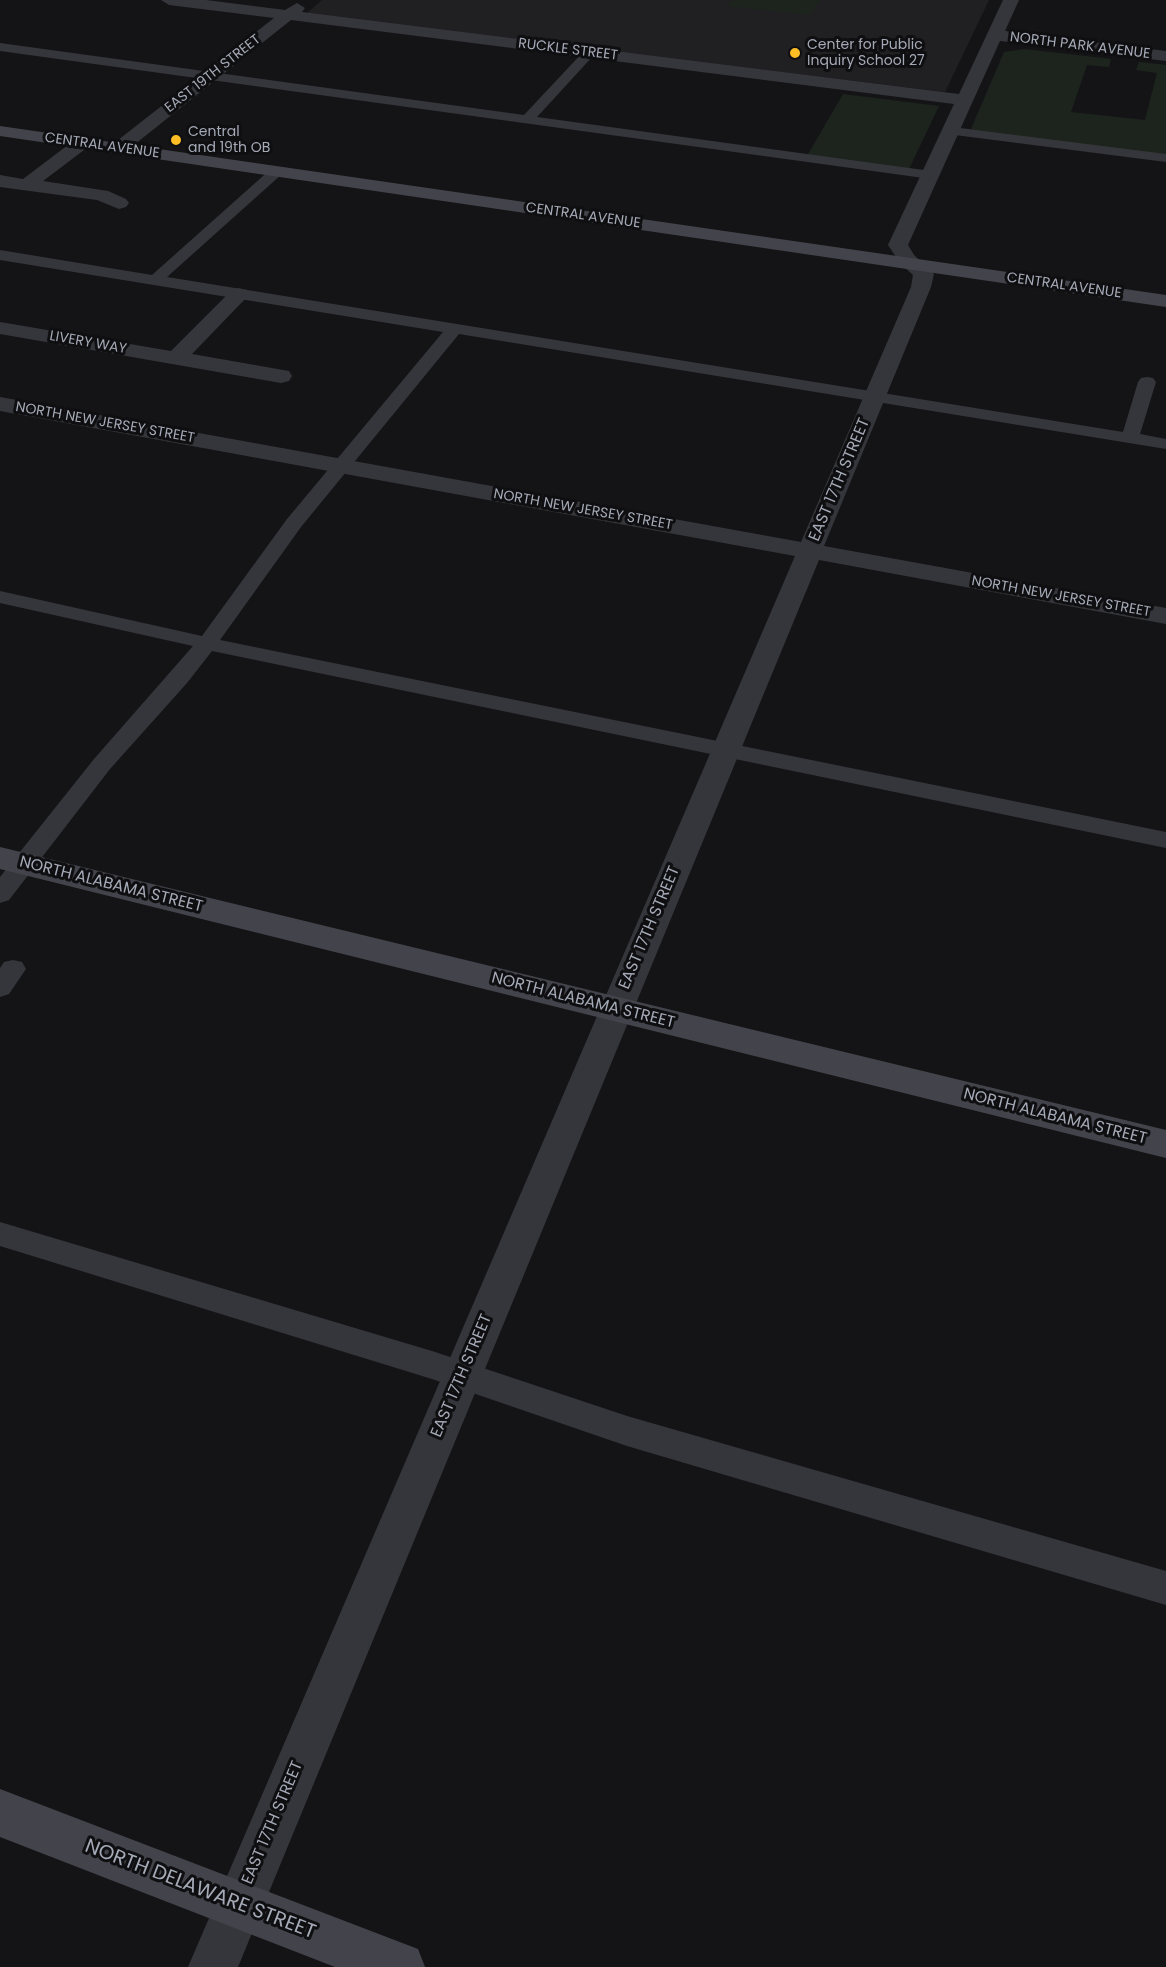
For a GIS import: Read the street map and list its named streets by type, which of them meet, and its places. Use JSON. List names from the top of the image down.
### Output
{
  "streets": {
    "main road": ["CENTRAL AVENUE", "NORTH ALABAMA STREET", "NORTH DELAWARE STREET"],
    "street": [
      "NORTH PARK AVENUE",
      "RUCKLE STREET",
      "EAST 19TH STREET",
      "LIVERY WAY",
      "NORTH NEW JERSEY STREET",
      "EAST 17TH STREET"
    ]
  },
  "crossings": [
    ["NORTH PARK AVENUE", "EAST 17TH STREET"],
    ["RUCKLE STREET", "EAST 19TH STREET"],
    ["RUCKLE STREET", "EAST 17TH STREET"],
    ["EAST 19TH STREET", "CENTRAL AVENUE"],
    ["CENTRAL AVENUE", "EAST 17TH STREET"],
    ["NORTH NEW JERSEY STREET", "EAST 17TH STREET"],
    ["EAST 17TH STREET", "NORTH ALABAMA STREET"],
    ["EAST 17TH STREET", "NORTH DELAWARE STREET"]
  ],
  "places": ["Center for Public Inquiry School 27", "Central and 19th OB"]
}
